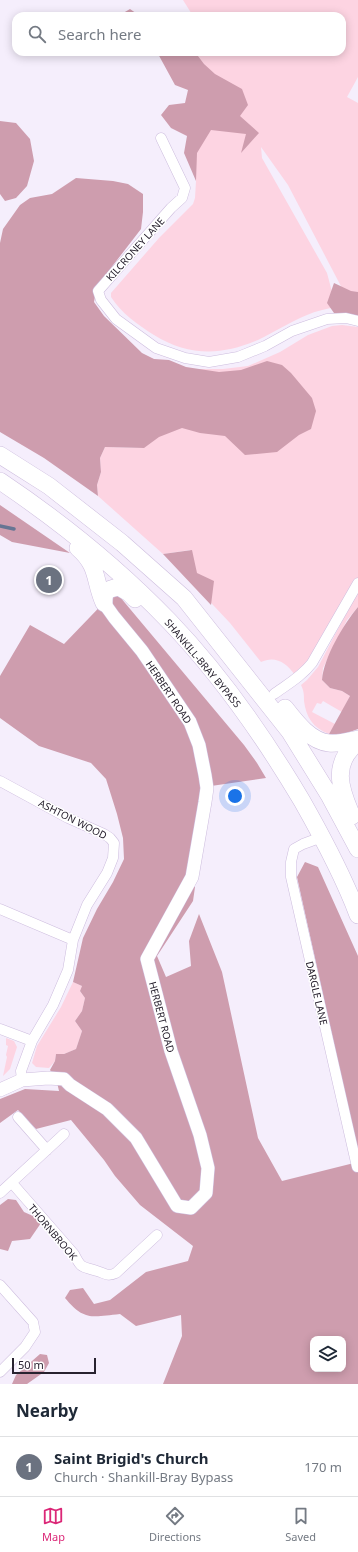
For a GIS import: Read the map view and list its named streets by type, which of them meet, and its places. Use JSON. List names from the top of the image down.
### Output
{
  "streets": {
    "highway": ["SHANKILL-BRAY BYPASS"],
    "street": [
      "KILCRONEY LANE",
      "HERBERT ROAD",
      "ASHTON WOOD",
      "DARGLE LANE",
      "THORNBROOK"
    ]
  },
  "crossings": [
    ["SHANKILL-BRAY BYPASS", "DARGLE LANE"],
    ["HERBERT ROAD", "ASHTON WOOD"]
  ],
  "scale_bar": "50 m",
  "page": {
    "search": "Search here",
    "pins": "1",
    "scale": "50 m",
    "heading": "Nearby",
    "list": [
      {
        "mark": "1",
        "name": "Saint Brigid's Church",
        "note": "Church · Shankill-Bray Bypass",
        "value": "170 m"
      }
    ],
    "nav": ["Map", "Directions", "Saved"]
  }
}
